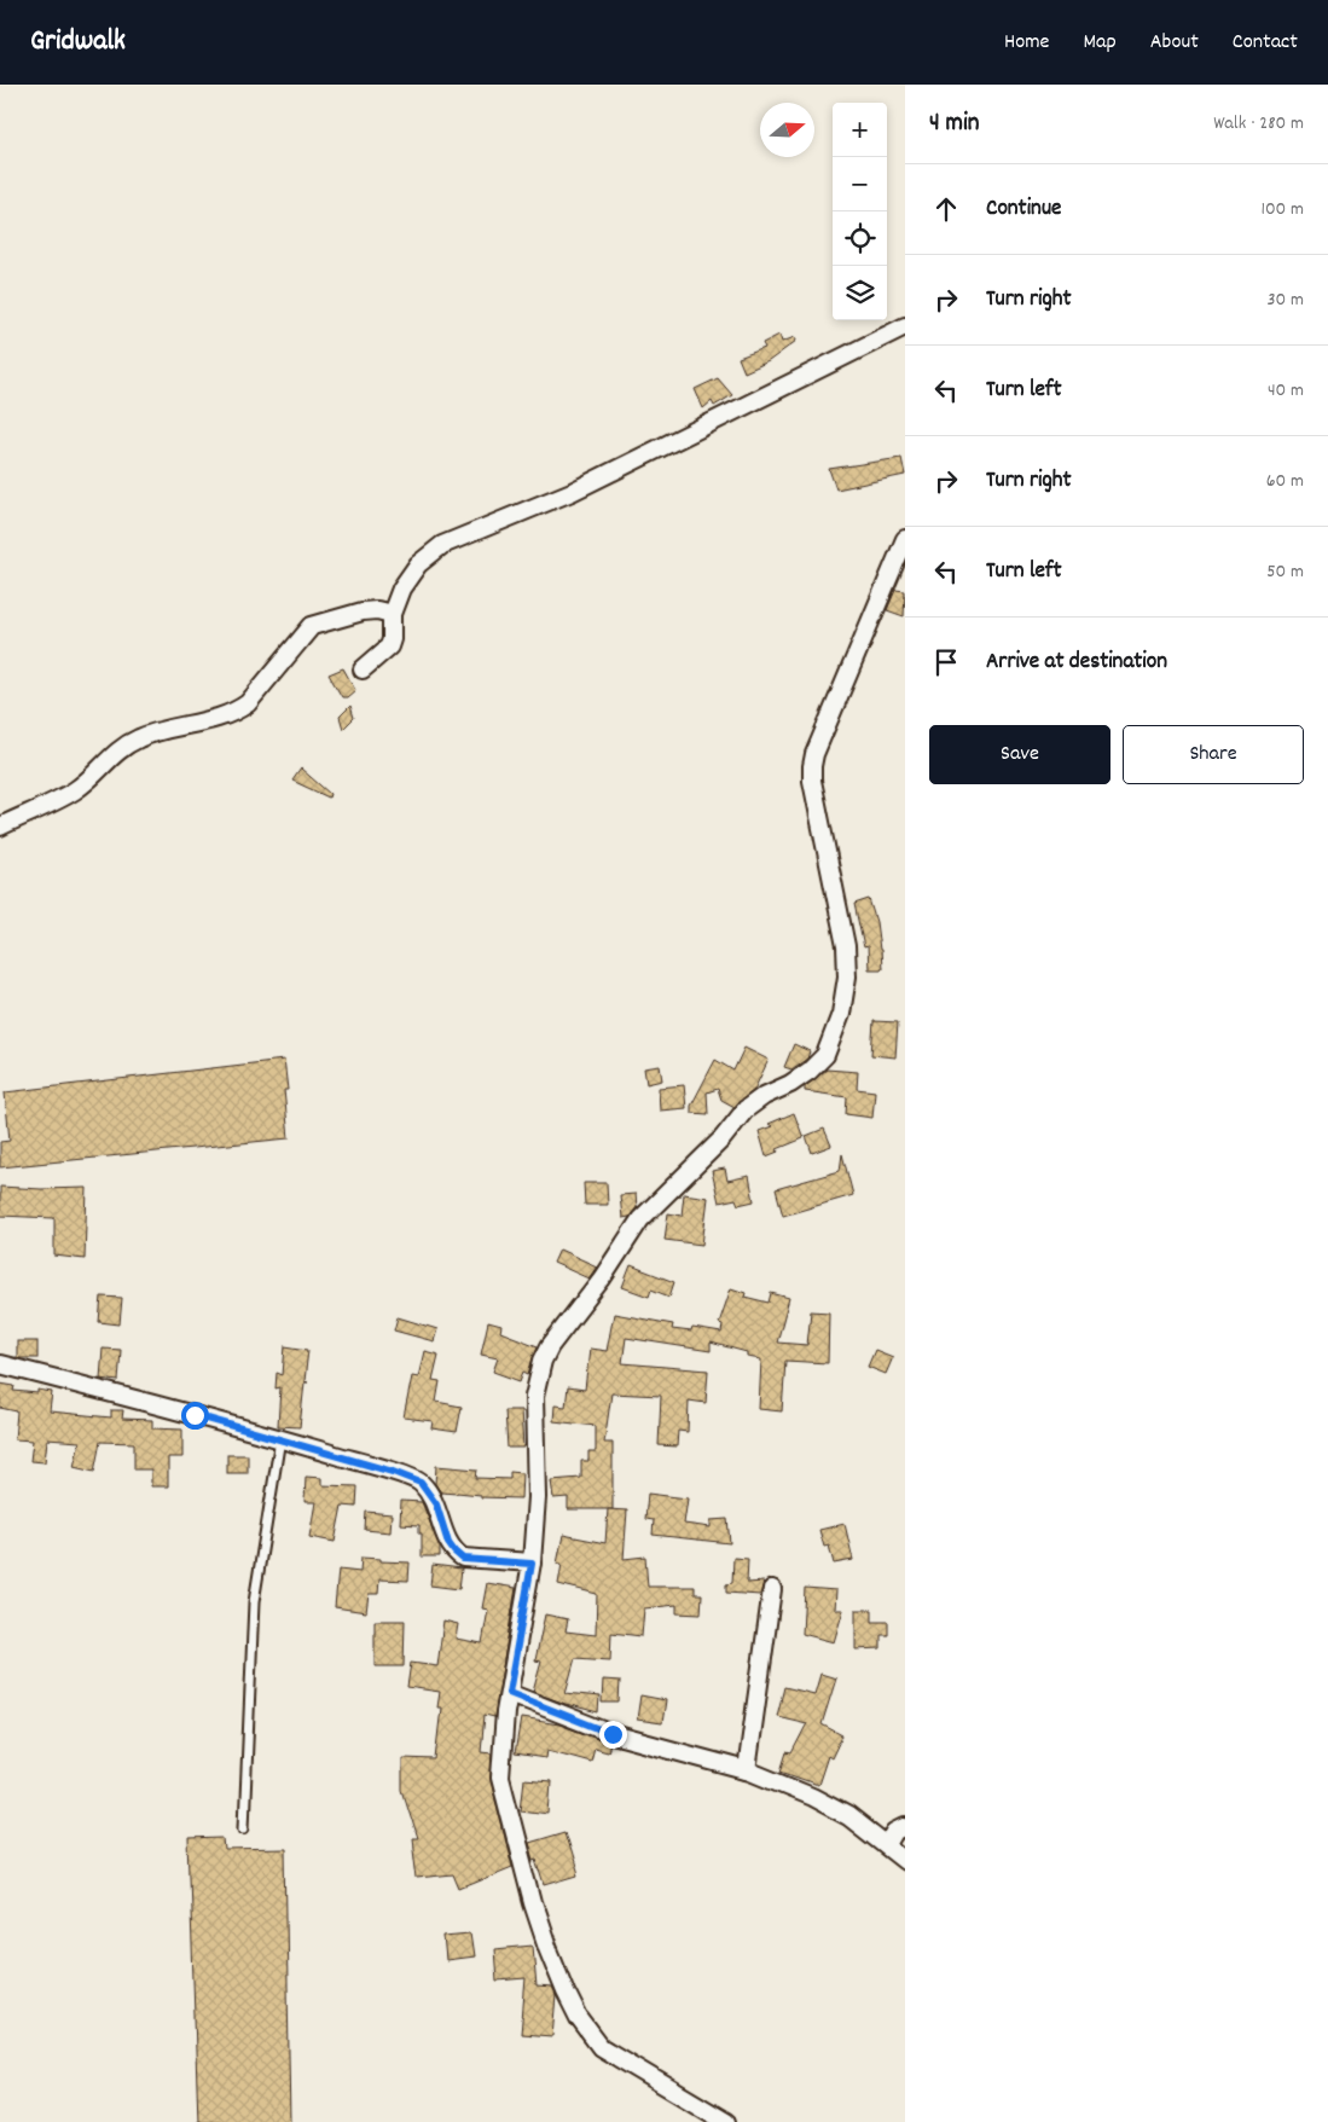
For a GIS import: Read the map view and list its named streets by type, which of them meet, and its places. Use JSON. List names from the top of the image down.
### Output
{
  "north": "right",
  "page": {
    "header": "Gridwalk",
    "nav": [
      "Home",
      "Map",
      "About",
      "Contact"
    ],
    "heading": ["4 min", "Walk · 280 m"],
    "map_buttons": ["+", "−"],
    "list": [
      ["Continue", "100 m"],
      ["Turn right", "30 m"],
      ["Turn left", "40 m"],
      ["Turn right", "60 m"],
      ["Turn left", "50 m"],
      "Arrive at destination"
    ],
    "buttons": ["Save", "Share"]
  }
}
